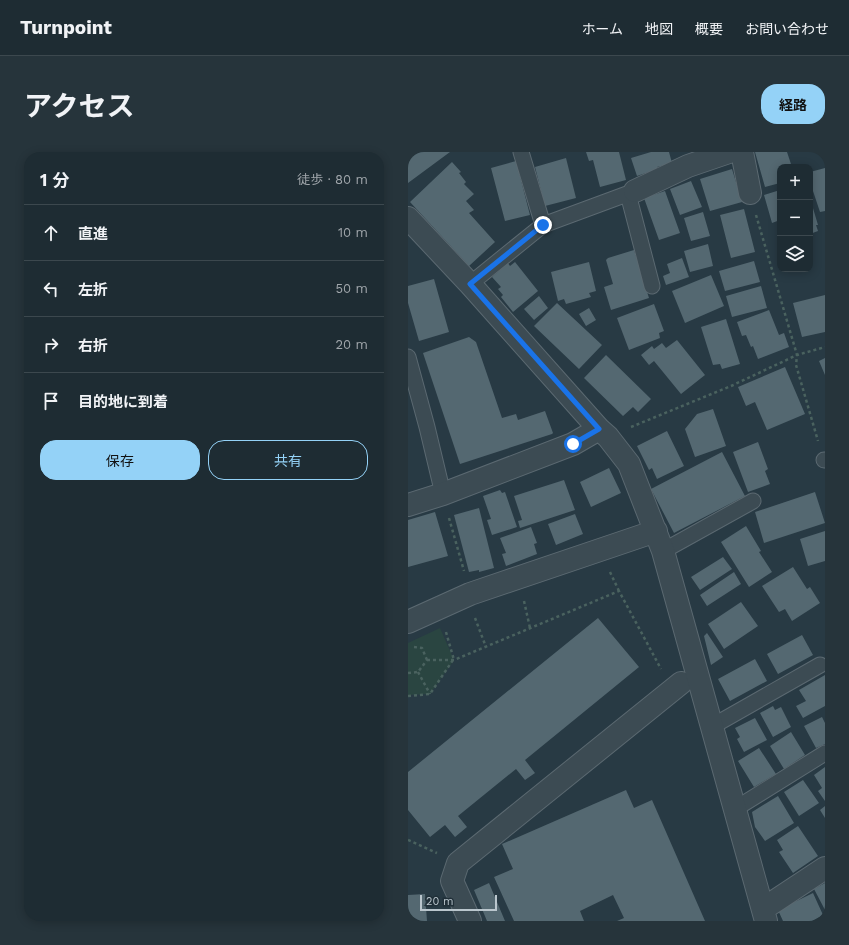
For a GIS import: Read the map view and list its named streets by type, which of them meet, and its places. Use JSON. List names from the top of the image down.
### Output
{
  "scale_bar": "20 m",
  "page": {
    "header": "Turnpoint",
    "nav": [
      "ホーム",
      "地図",
      "概要",
      "お問い合わせ"
    ],
    "title": "アクセス",
    "buttons": [
      "経路",
      ["保存", "共有"]
    ],
    "heading": ["1 分", "徒歩 · 80 m"],
    "map_buttons": ["+", "−"],
    "list": [
      ["直進", "10 m"],
      ["左折", "50 m"],
      ["右折", "20 m"],
      "目的地に到着"
    ],
    "scale": "20 m"
  }
}
